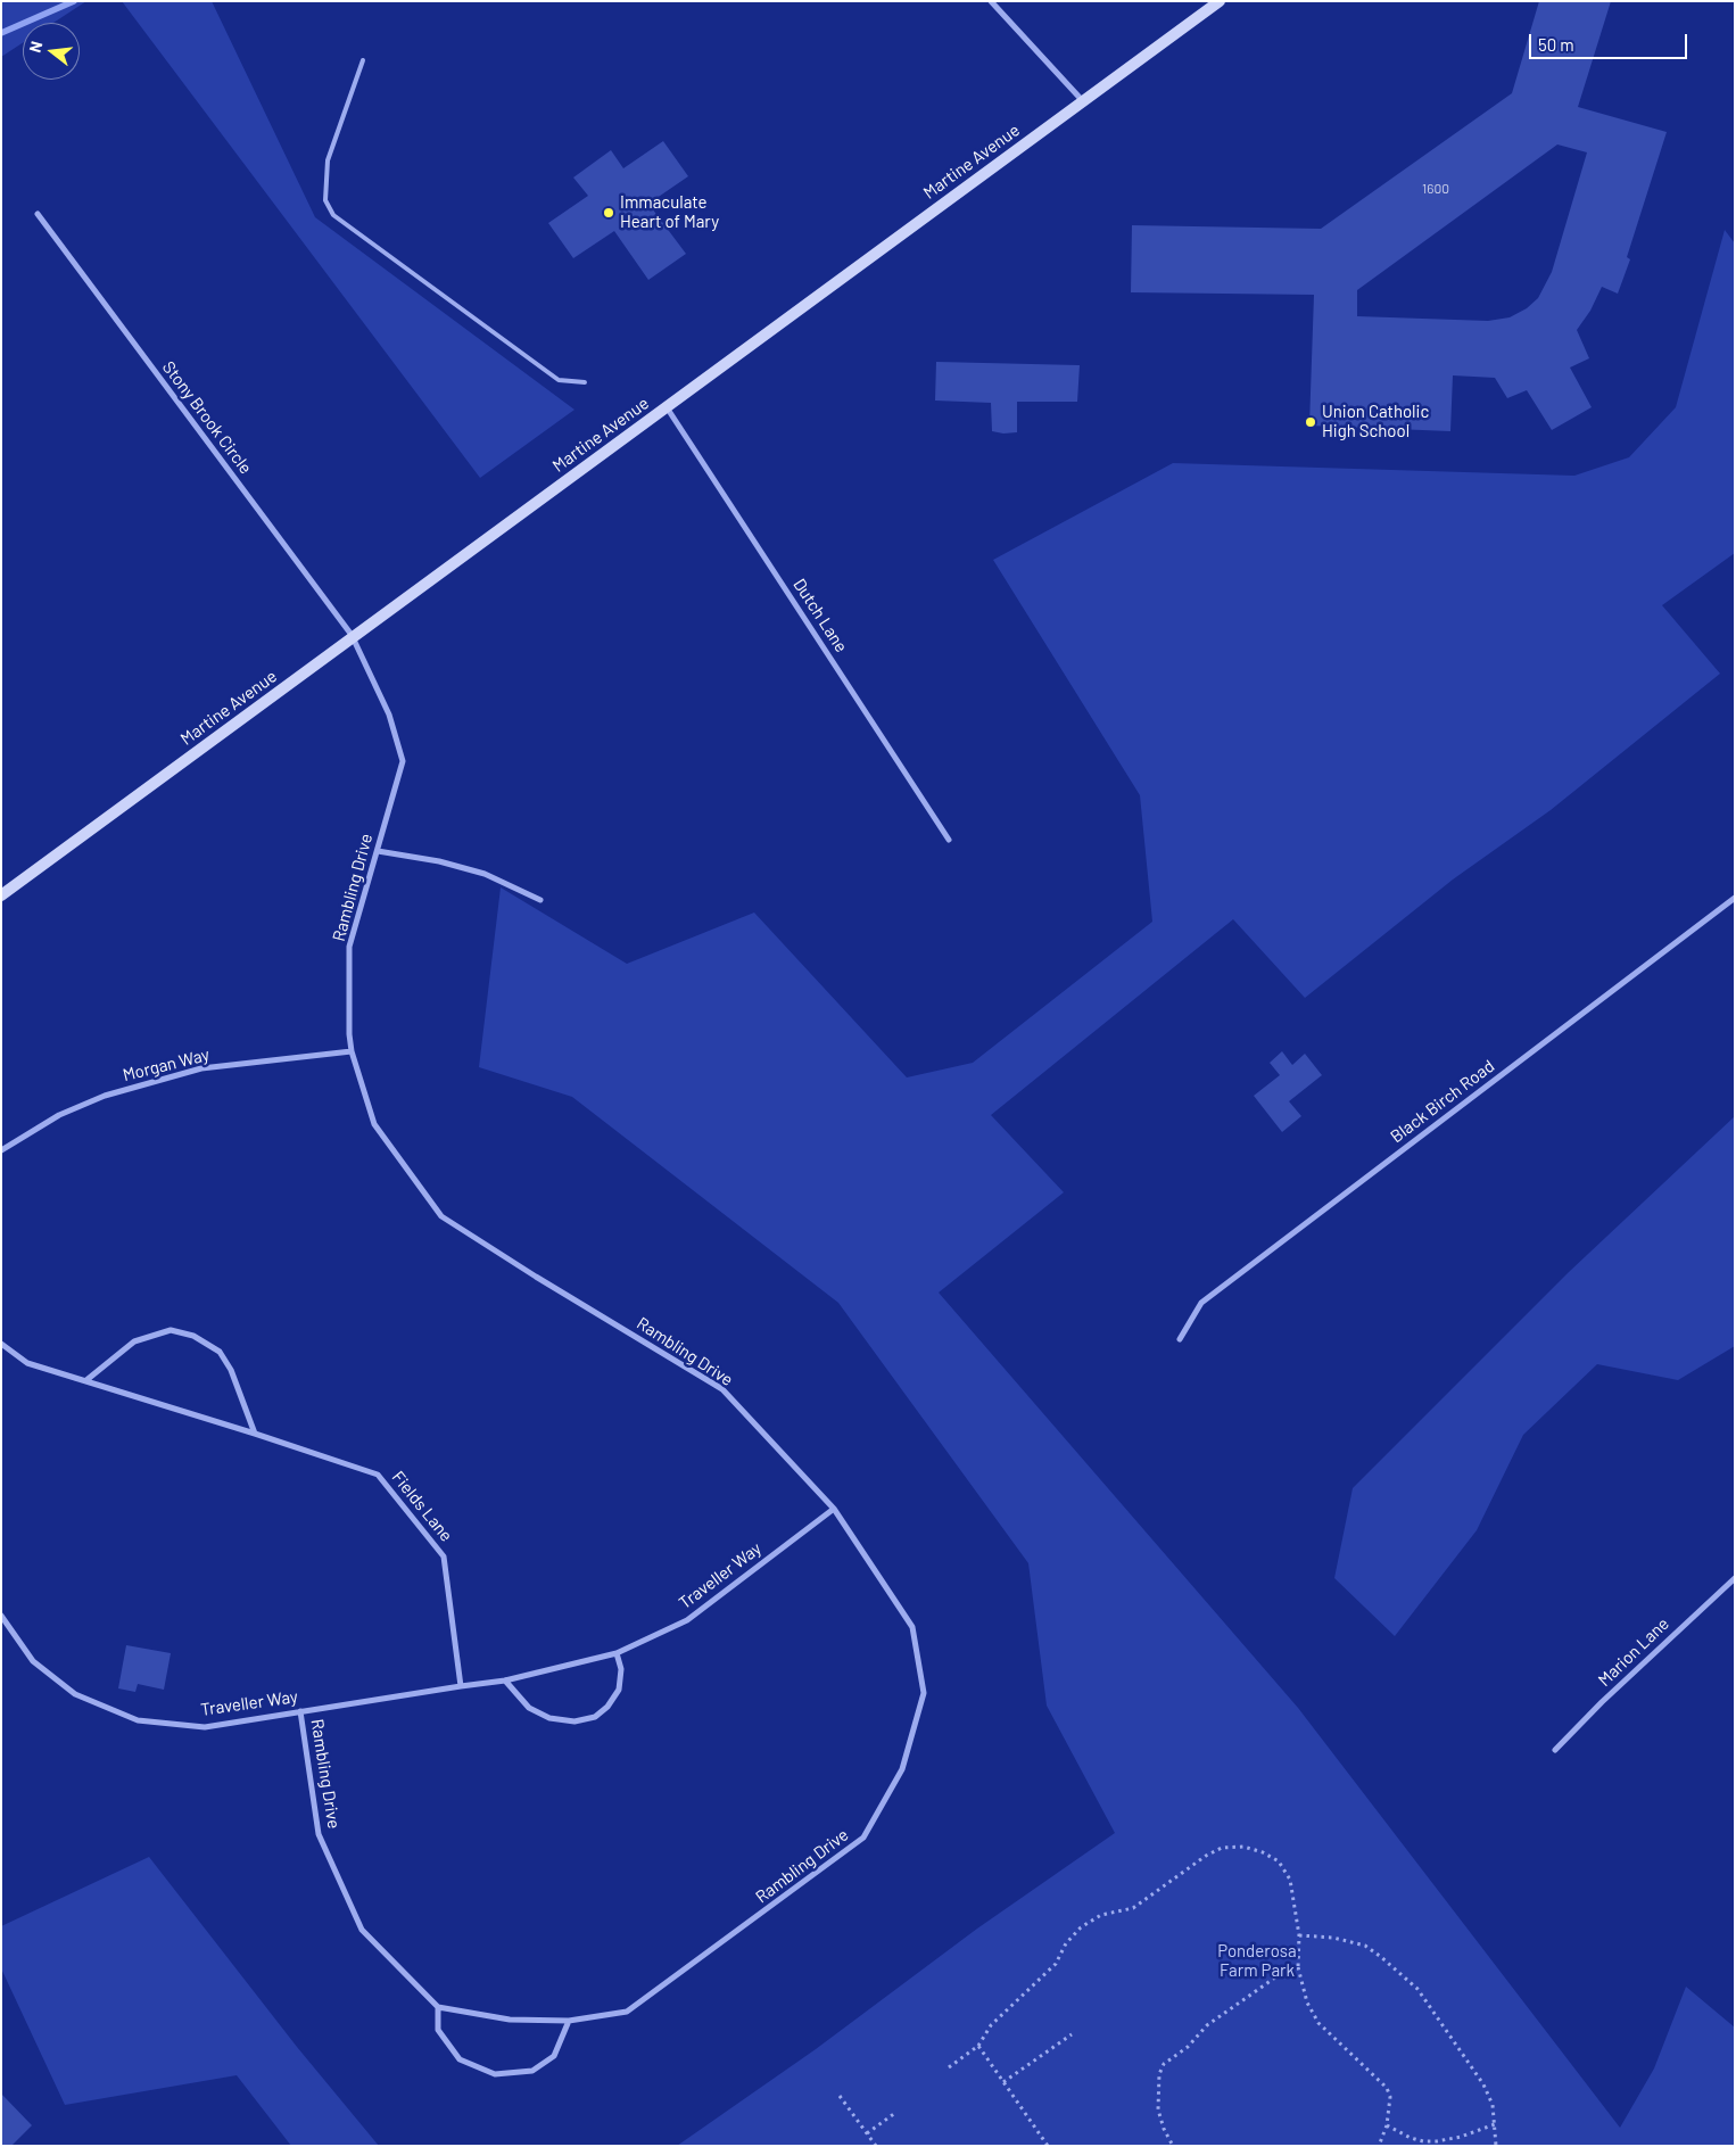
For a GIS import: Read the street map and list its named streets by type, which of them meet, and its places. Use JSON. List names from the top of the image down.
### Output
{
  "streets": {
    "main road": ["Martine Avenue"],
    "street": [
      "Stony Brook Circle",
      "Dutch Lane",
      "Rambling Drive",
      "Morgan Way",
      "Black Birch Road",
      "Fields Lane",
      "Traveller Way",
      "Marion Lane"
    ]
  },
  "crossings": [
    ["Martine Avenue", "Stony Brook Circle"],
    ["Martine Avenue", "Dutch Lane"],
    ["Martine Avenue", "Rambling Drive"],
    ["Stony Brook Circle", "Rambling Drive"],
    ["Rambling Drive", "Morgan Way"],
    ["Rambling Drive", "Traveller Way"],
    ["Fields Lane", "Traveller Way"]
  ],
  "parks": ["Ponderosa Farm Park"],
  "places": ["Immaculate Heart of Mary", "Union Catholic High School"],
  "house_numbers": ["1600"],
  "scale_bar": "50 m",
  "north": "left"
}
